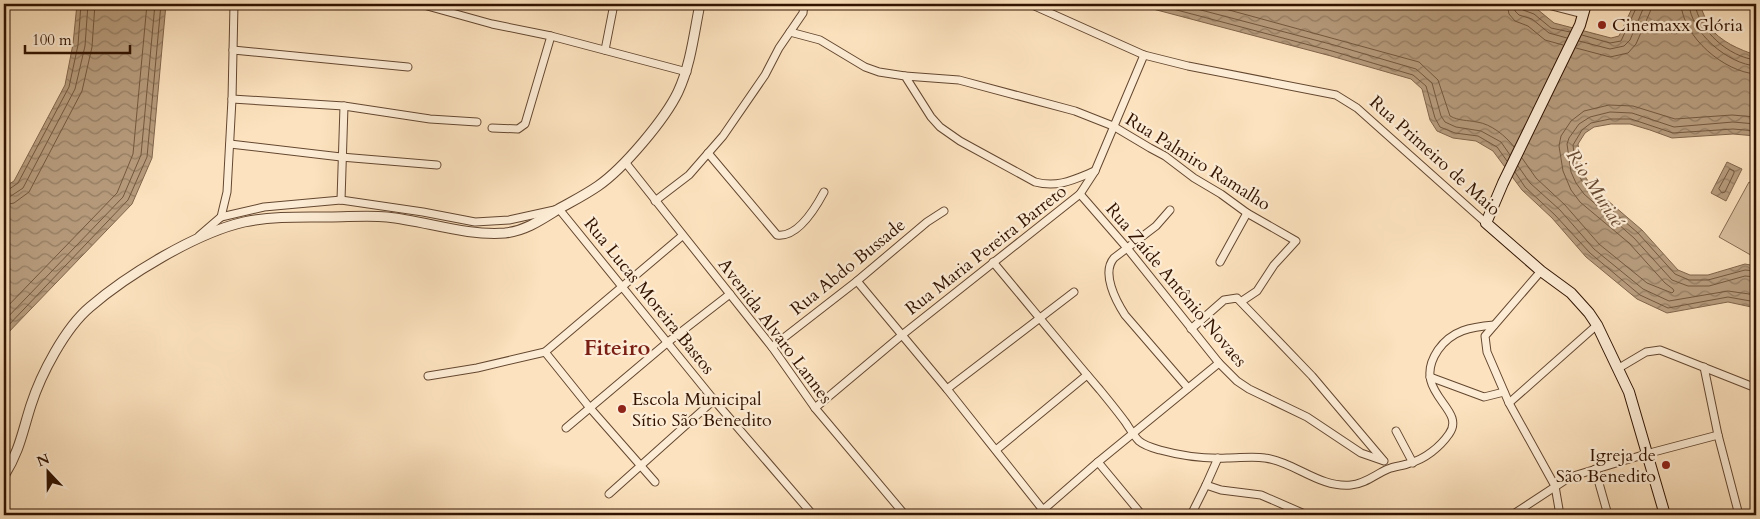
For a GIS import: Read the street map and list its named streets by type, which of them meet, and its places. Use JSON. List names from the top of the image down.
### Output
{
  "streets": {
    "main road": ["Rua Primeiro de Maio"],
    "street": [
      "Rua Palmiro Ramalho",
      "Rua Maria Pereira Barreto",
      "Rua Abdo Bussade",
      "Rua Zaíde Antônio Novaes",
      "Rua Lucas Moreira Bastos",
      "Avenida Alvaro Lannes"
    ]
  },
  "crossings": [
    ["Rua Primeiro de Maio", "Rua Maria Pereira Barreto"],
    ["Rua Palmiro Ramalho", "Rua Maria Pereira Barreto"],
    ["Rua Maria Pereira Barreto", "Rua Zaíde Antônio Novaes"],
    ["Rua Maria Pereira Barreto", "Avenida Alvaro Lannes"],
    ["Rua Abdo Bussade", "Avenida Alvaro Lannes"]
  ],
  "districts": ["Fiteiro"],
  "water": ["Rio Muriaé"],
  "places": ["Cinemaxx Glória", "Escola Municipal Sítio São Benedito", "Igreja de São Benedito"],
  "scale_bar": "100 m",
  "north": "top"
}
